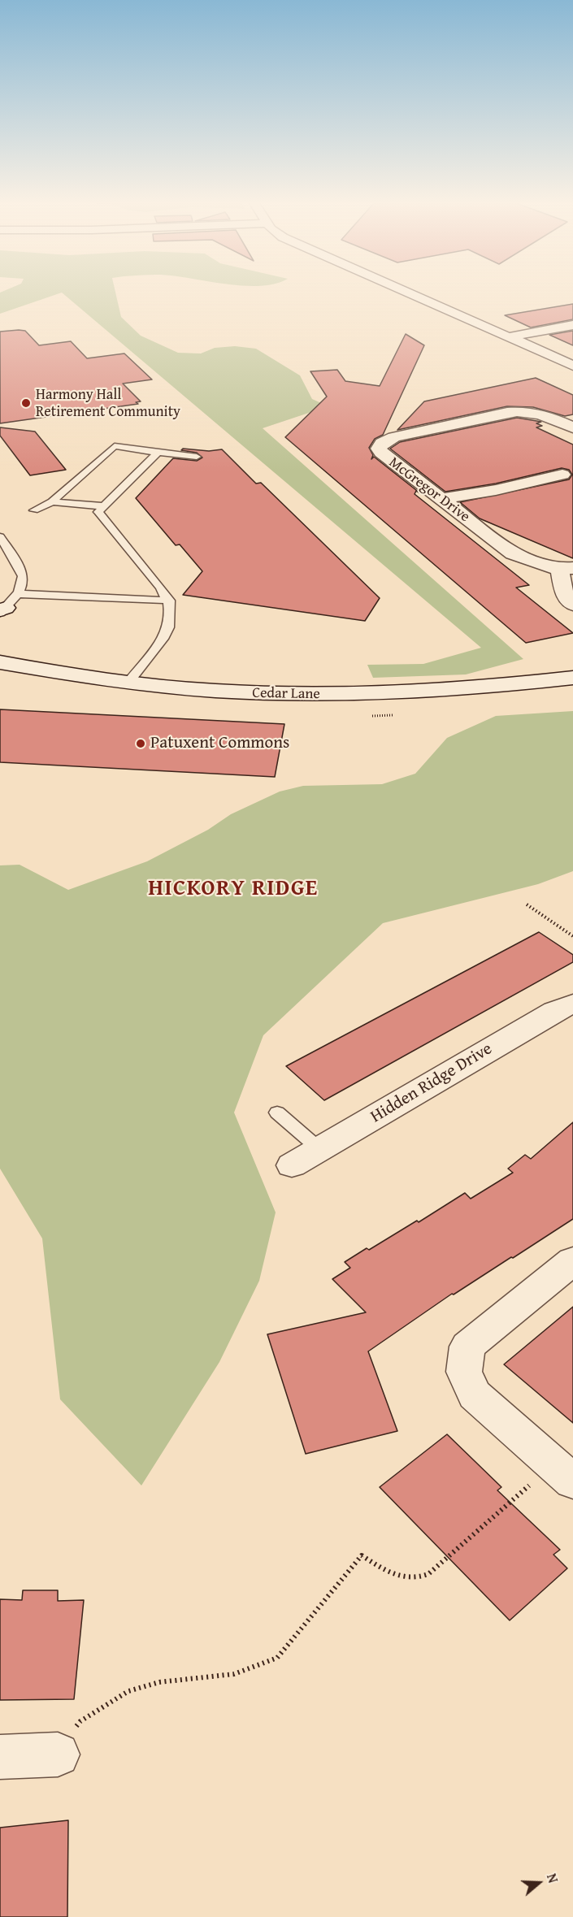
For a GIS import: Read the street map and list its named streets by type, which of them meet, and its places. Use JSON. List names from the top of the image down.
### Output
{
  "streets": {
    "street": ["McGregor Drive", "Cedar Lane", "Hidden Ridge Drive"]
  },
  "districts": ["HICKORY RIDGE"],
  "places": ["Harmony Hall Retirement Community", "Patuxent Commons"],
  "north": "right"
}
